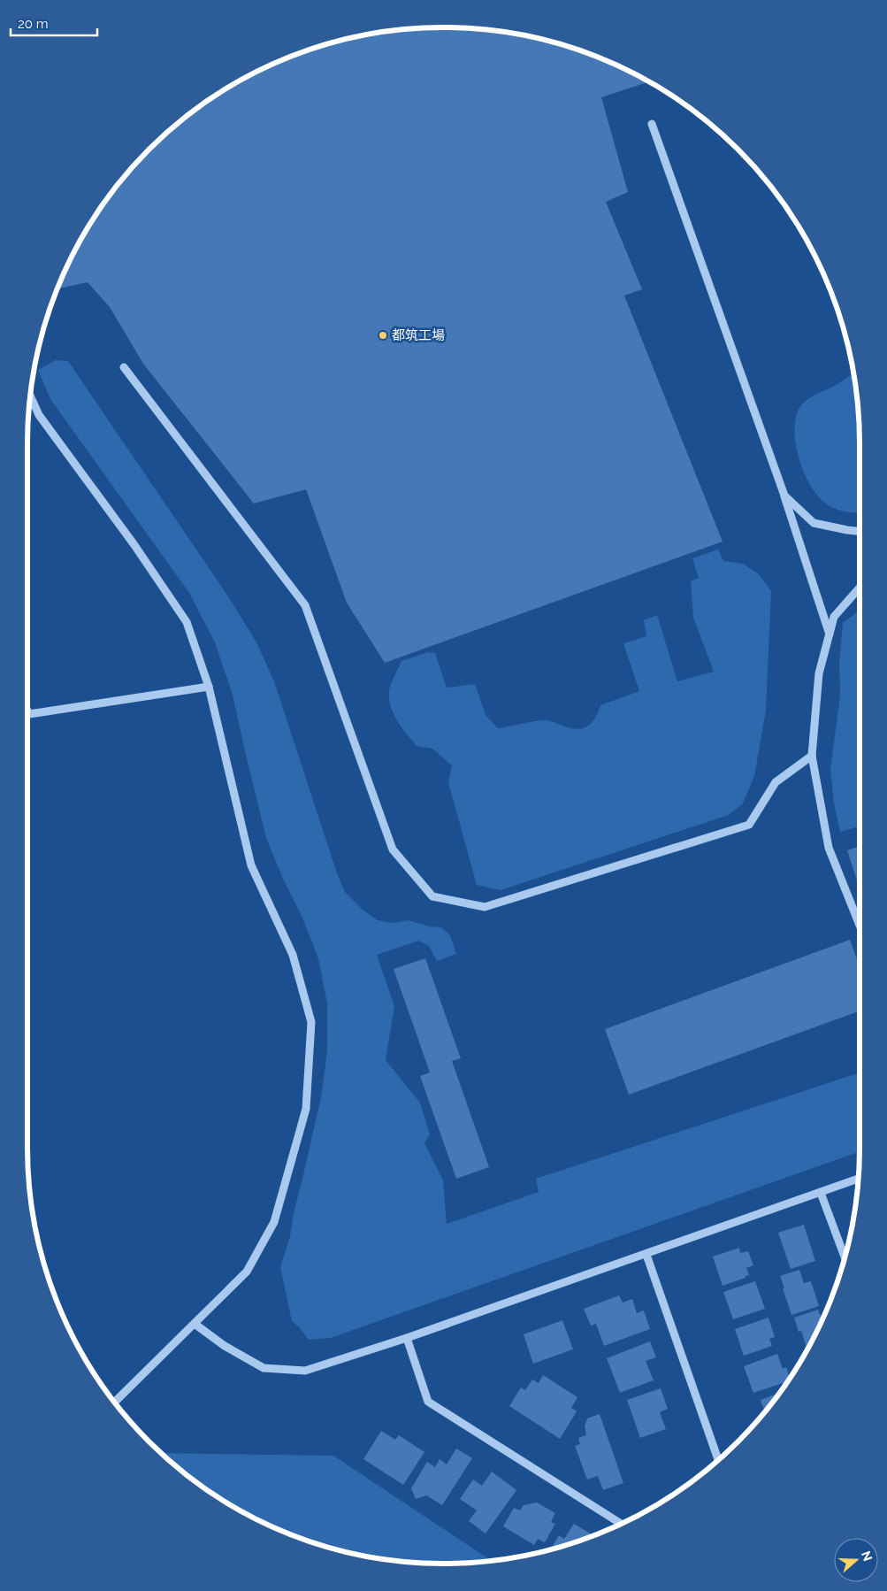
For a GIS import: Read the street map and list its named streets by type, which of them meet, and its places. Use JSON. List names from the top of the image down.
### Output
{
  "places": ["都筑工場"],
  "scale_bar": "20 m",
  "north": "right"
}
